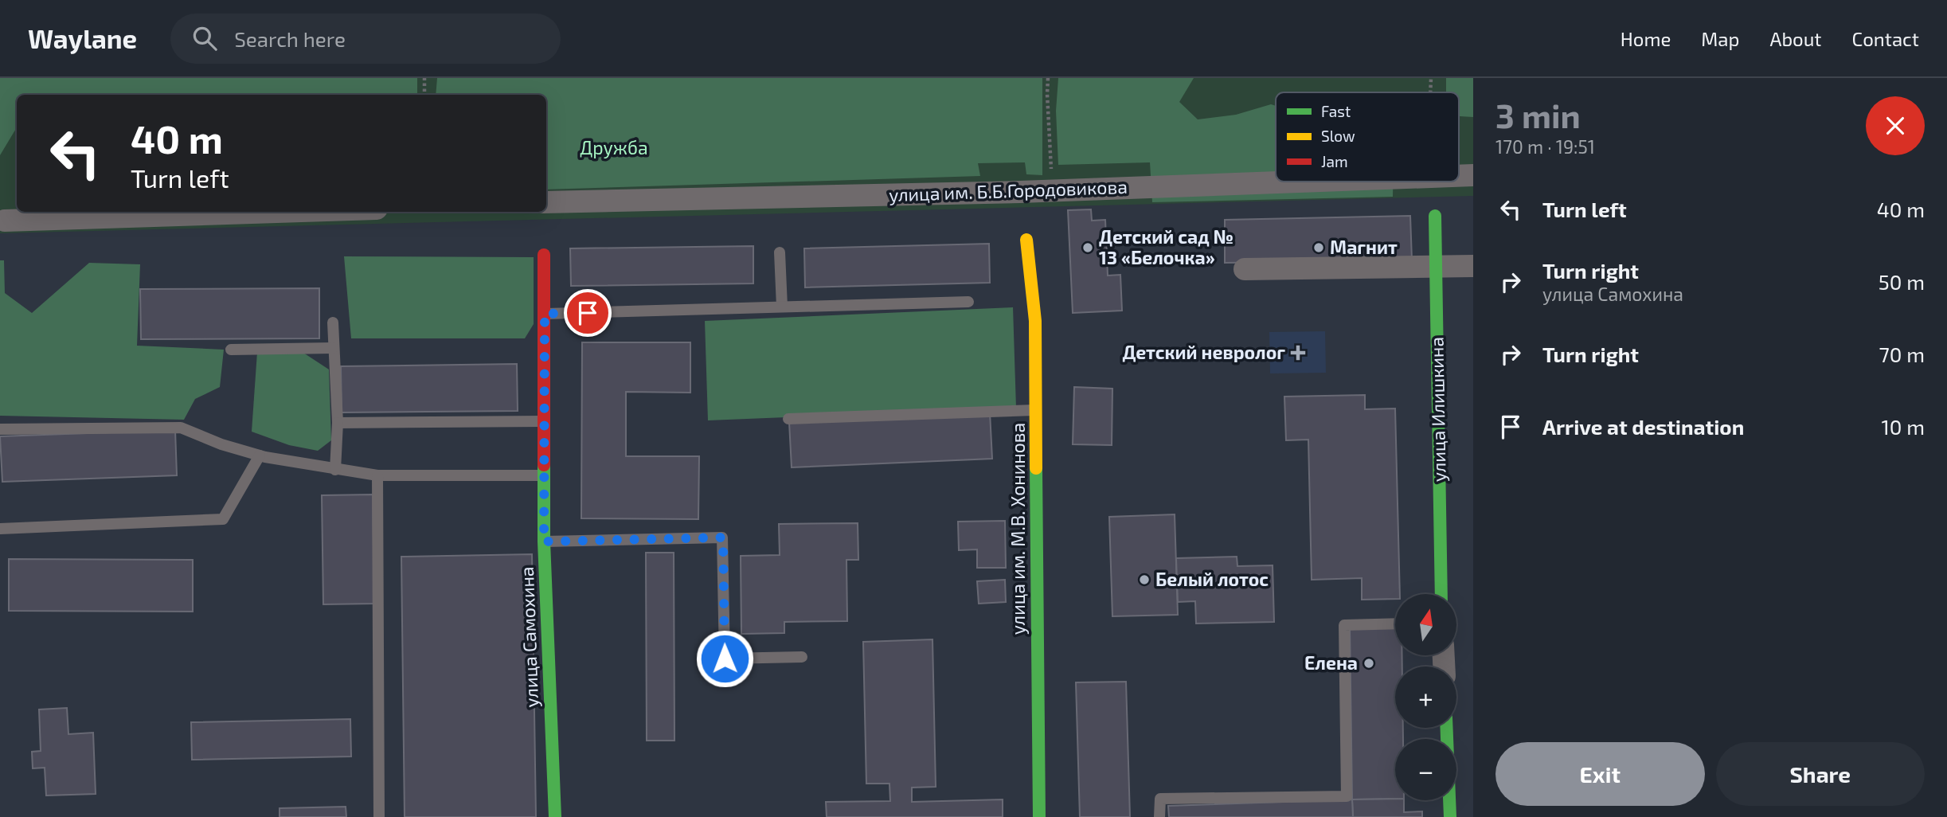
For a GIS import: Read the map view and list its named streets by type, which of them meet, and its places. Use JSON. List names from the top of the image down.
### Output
{
  "streets": {
    "street": [
      "улица им. Б.Б.Городовикова",
      "улица Илишкина",
      "улица им. М.В. Хонинова",
      "улица Самохина"
    ]
  },
  "parks": ["Дружба"],
  "places": {
    "other": [
      "Детский сад № 13 «Белочка»",
      "Магнит",
      "Белый лотос",
      "Елена"
    ],
    "health": ["Детский невролог"]
  },
  "legend": ["Fast", "Slow", "Jam"],
  "north": "top",
  "page": {
    "header": "Waylane",
    "search": "Search here",
    "nav": [
      "Home",
      "Map",
      "About",
      "Contact"
    ],
    "heading": ["3 min", "170 m · 19:51"],
    "turn": ["40 m", "Turn left"],
    "list": [
      {
        "name": "Turn left",
        "value": "40 m"
      },
      {
        "name": "Turn right",
        "note": "улица Самохина",
        "value": "50 m"
      },
      {
        "name": "Turn right",
        "value": "70 m"
      },
      {
        "name": "Arrive at destination",
        "value": "10 m"
      }
    ],
    "map_buttons": ["+", "−"],
    "buttons": ["Exit", "Share"]
  }
}
